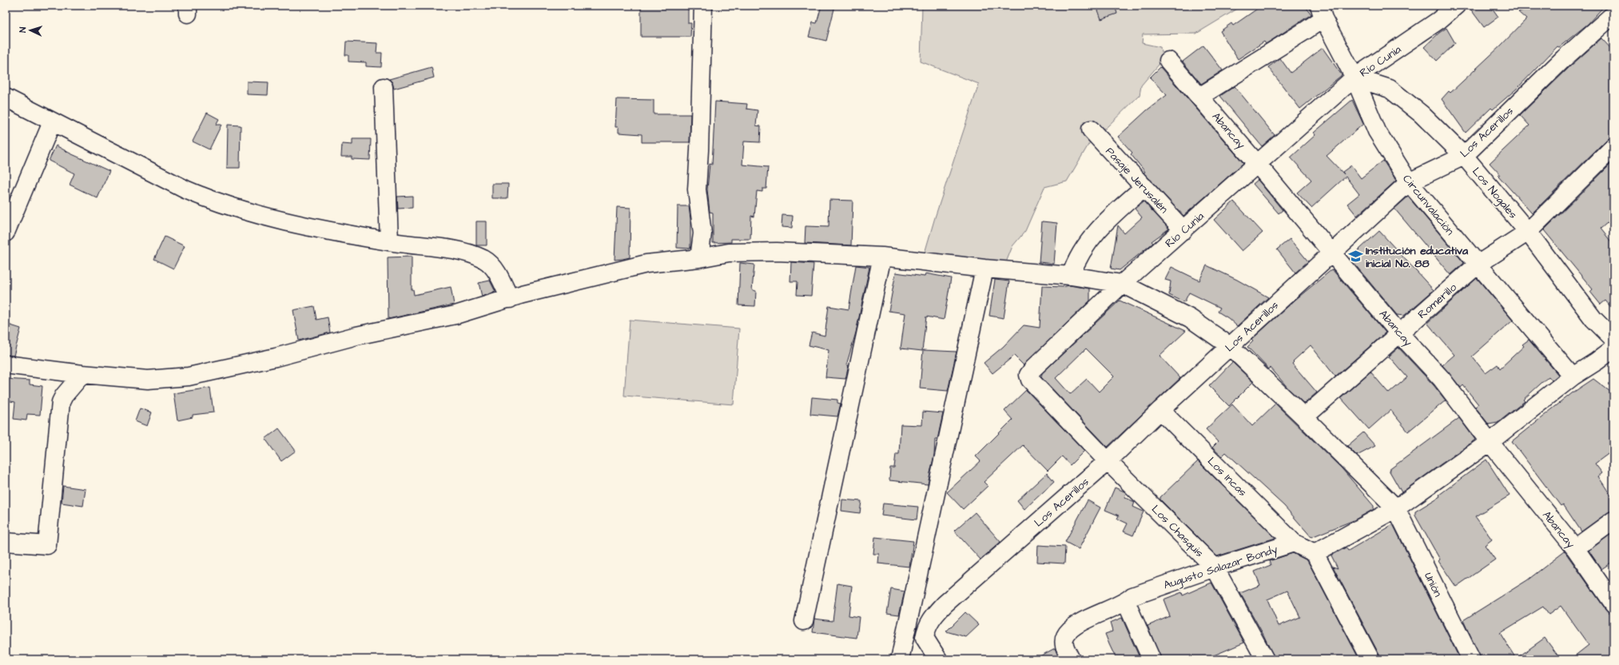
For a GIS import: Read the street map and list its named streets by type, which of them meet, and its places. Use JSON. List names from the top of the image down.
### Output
{
  "streets": {
    "street": [
      "Río Cunia",
      "Abancay",
      "Los Acerillos",
      "Pasaje Jerusalén",
      "Los Nogales",
      "Circunvalación",
      "Romerillo",
      "Los Incas",
      "Los Chasquis",
      "Augusto Salazar Bondy",
      "Unión"
    ]
  },
  "crossings": [
    ["Río Cunia", "Abancay"],
    ["Río Cunia", "Los Acerillos"],
    ["Río Cunia", "Pasaje Jerusalén"],
    ["Río Cunia", "Los Nogales"],
    ["Río Cunia", "Circunvalación"],
    ["Río Cunia", "Los Chasquis"],
    ["Río Cunia", "Unión"],
    ["Abancay", "Los Acerillos"],
    ["Abancay", "Romerillo"],
    ["Los Acerillos", "Los Nogales"],
    ["Los Acerillos", "Circunvalación"],
    ["Los Acerillos", "Los Incas"],
    ["Los Acerillos", "Los Chasquis"],
    ["Los Acerillos", "Unión"],
    ["Los Nogales", "Circunvalación"],
    ["Los Nogales", "Romerillo"],
    ["Circunvalación", "Romerillo"],
    ["Romerillo", "Unión"],
    ["Los Incas", "Augusto Salazar Bondy"],
    ["Los Chasquis", "Augusto Salazar Bondy"]
  ],
  "places": {
    "school or university": ["Institución educativa inicial No. 88"]
  },
  "north": "left"
}
